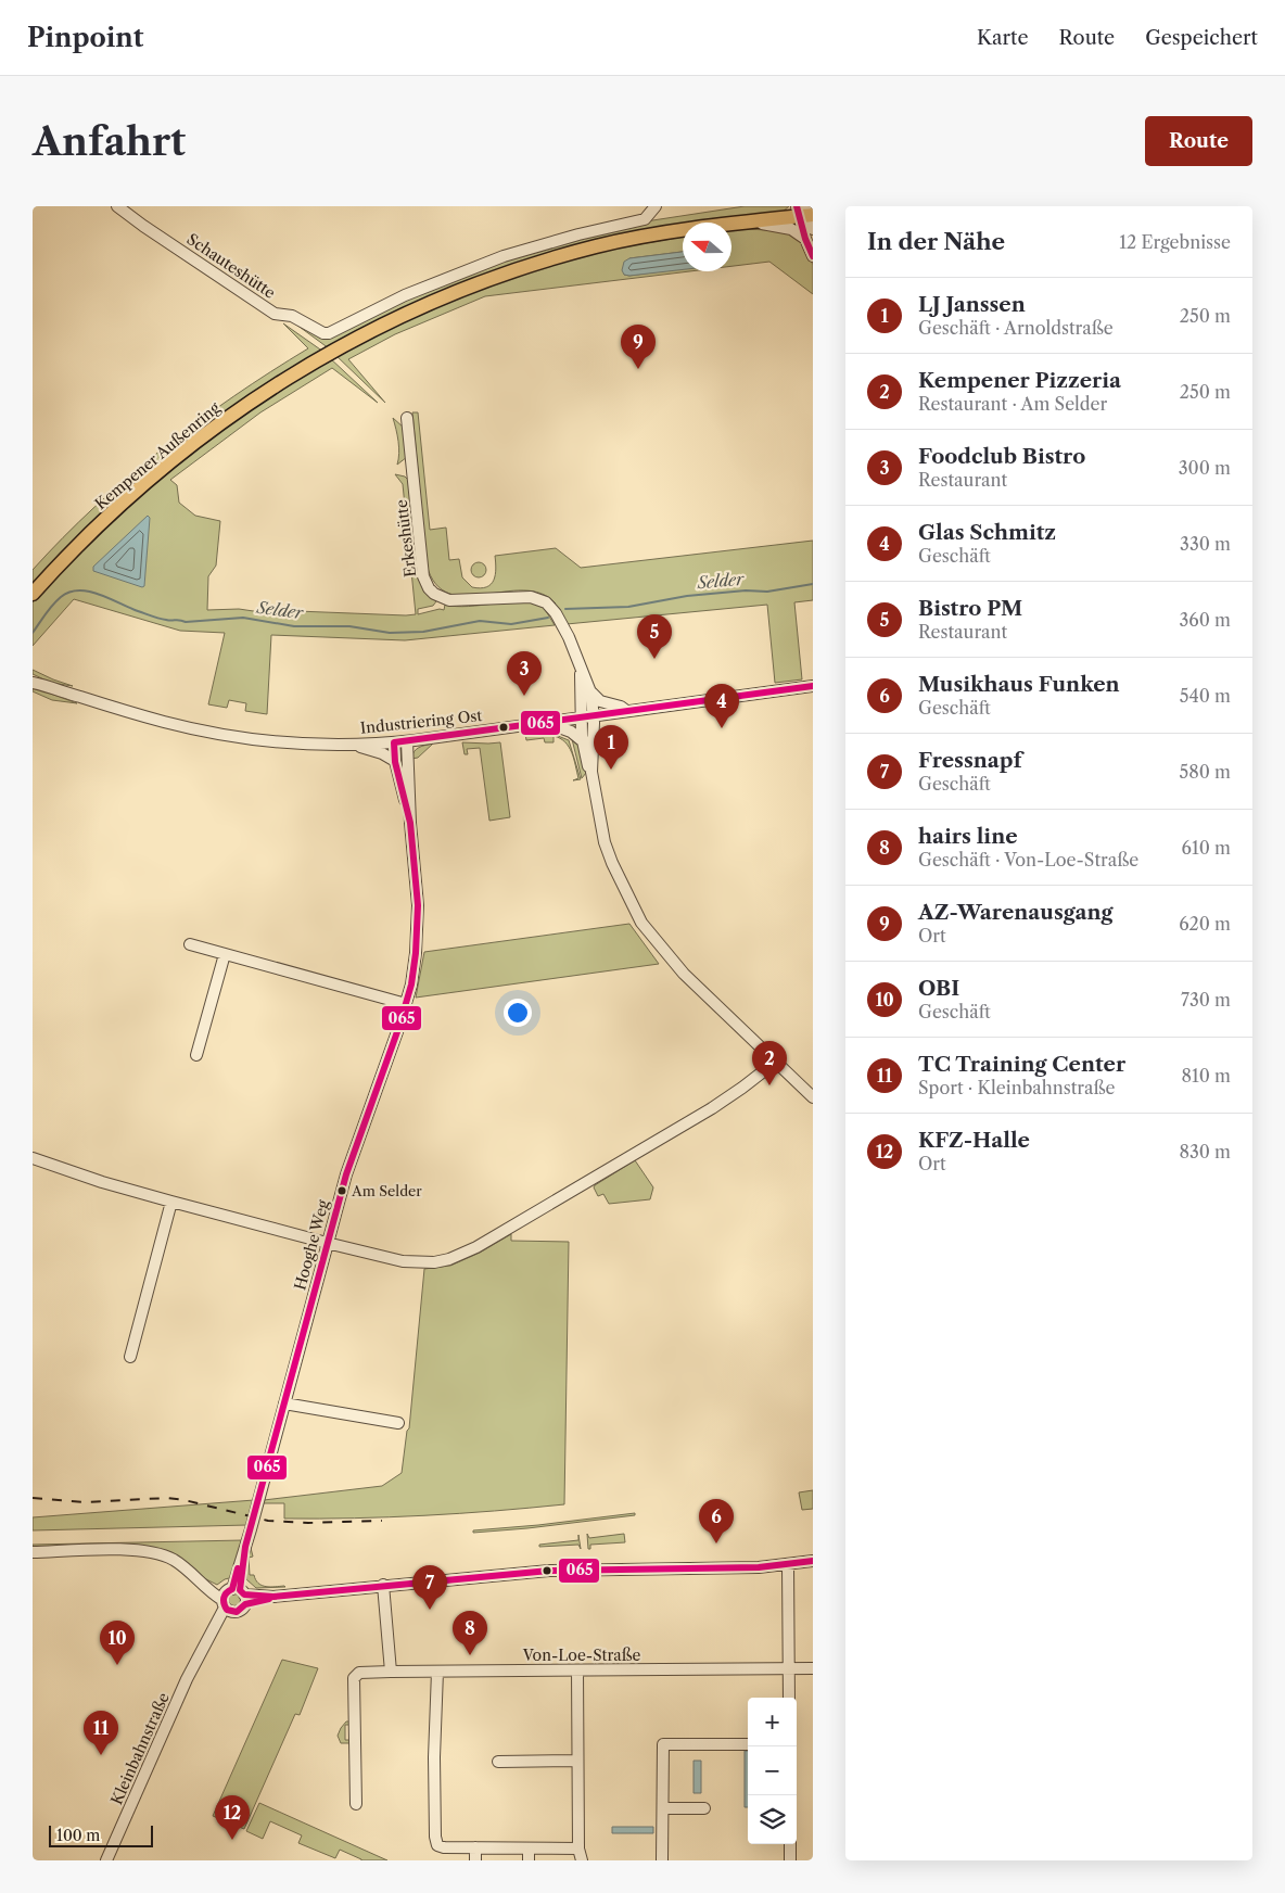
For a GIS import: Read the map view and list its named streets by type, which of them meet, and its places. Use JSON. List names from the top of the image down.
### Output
{
  "streets": {
    "main road": ["Kempener Außenring"],
    "street": [
      "Schauteshütte",
      "Erkeshütte",
      "Industriering Ost",
      "Hooghe Weg",
      "Von-Loe-Straße",
      "Kleinbahnstraße"
    ]
  },
  "crossings": [
    ["Erkeshütte", "Industriering Ost"],
    ["Industriering Ost", "Hooghe Weg"],
    ["Hooghe Weg", "Kleinbahnstraße"]
  ],
  "water": ["Selder"],
  "places": ["Am Selder"],
  "lines": ["transit line 065"],
  "scale_bar": "100 m",
  "north": "left",
  "page": {
    "header": "Pinpoint",
    "nav": ["Karte", "Route", "Gespeichert"],
    "buttons": "Route",
    "title": "Anfahrt",
    "heading": ["In der Nähe", "12 Ergebnisse"],
    "list": [
      {
        "mark": "1",
        "name": "LJ Janssen",
        "note": "Geschäft · Arnoldstraße",
        "value": "250 m"
      },
      {
        "mark": "2",
        "name": "Kempener Pizzeria",
        "note": "Restaurant · Am Selder",
        "value": "250 m"
      },
      {
        "mark": "3",
        "name": "Foodclub Bistro",
        "note": "Restaurant",
        "value": "300 m"
      },
      {
        "mark": "4",
        "name": "Glas Schmitz",
        "note": "Geschäft",
        "value": "330 m"
      },
      {
        "mark": "5",
        "name": "Bistro PM",
        "note": "Restaurant",
        "value": "360 m"
      },
      {
        "mark": "6",
        "name": "Musikhaus Funken",
        "note": "Geschäft",
        "value": "540 m"
      },
      {
        "mark": "7",
        "name": "Fressnapf",
        "note": "Geschäft",
        "value": "580 m"
      },
      {
        "mark": "8",
        "name": "hairs line",
        "note": "Geschäft · Von-Loe-Straße",
        "value": "610 m"
      },
      {
        "mark": "9",
        "name": "AZ-Warenausgang",
        "note": "Ort",
        "value": "620 m"
      },
      {
        "mark": "10",
        "name": "OBI",
        "note": "Geschäft",
        "value": "730 m"
      },
      {
        "mark": "11",
        "name": "TC Training Center",
        "note": "Sport · Kleinbahnstraße",
        "value": "810 m"
      },
      {
        "mark": "12",
        "name": "KFZ-Halle",
        "note": "Ort",
        "value": "830 m"
      }
    ],
    "pins": [
      "9",
      "5",
      "3",
      "4",
      "1",
      "2",
      "6",
      "7",
      "8",
      "10",
      "11",
      "12"
    ],
    "map_buttons": ["+", "−"],
    "scale": "100 m"
  }
}
